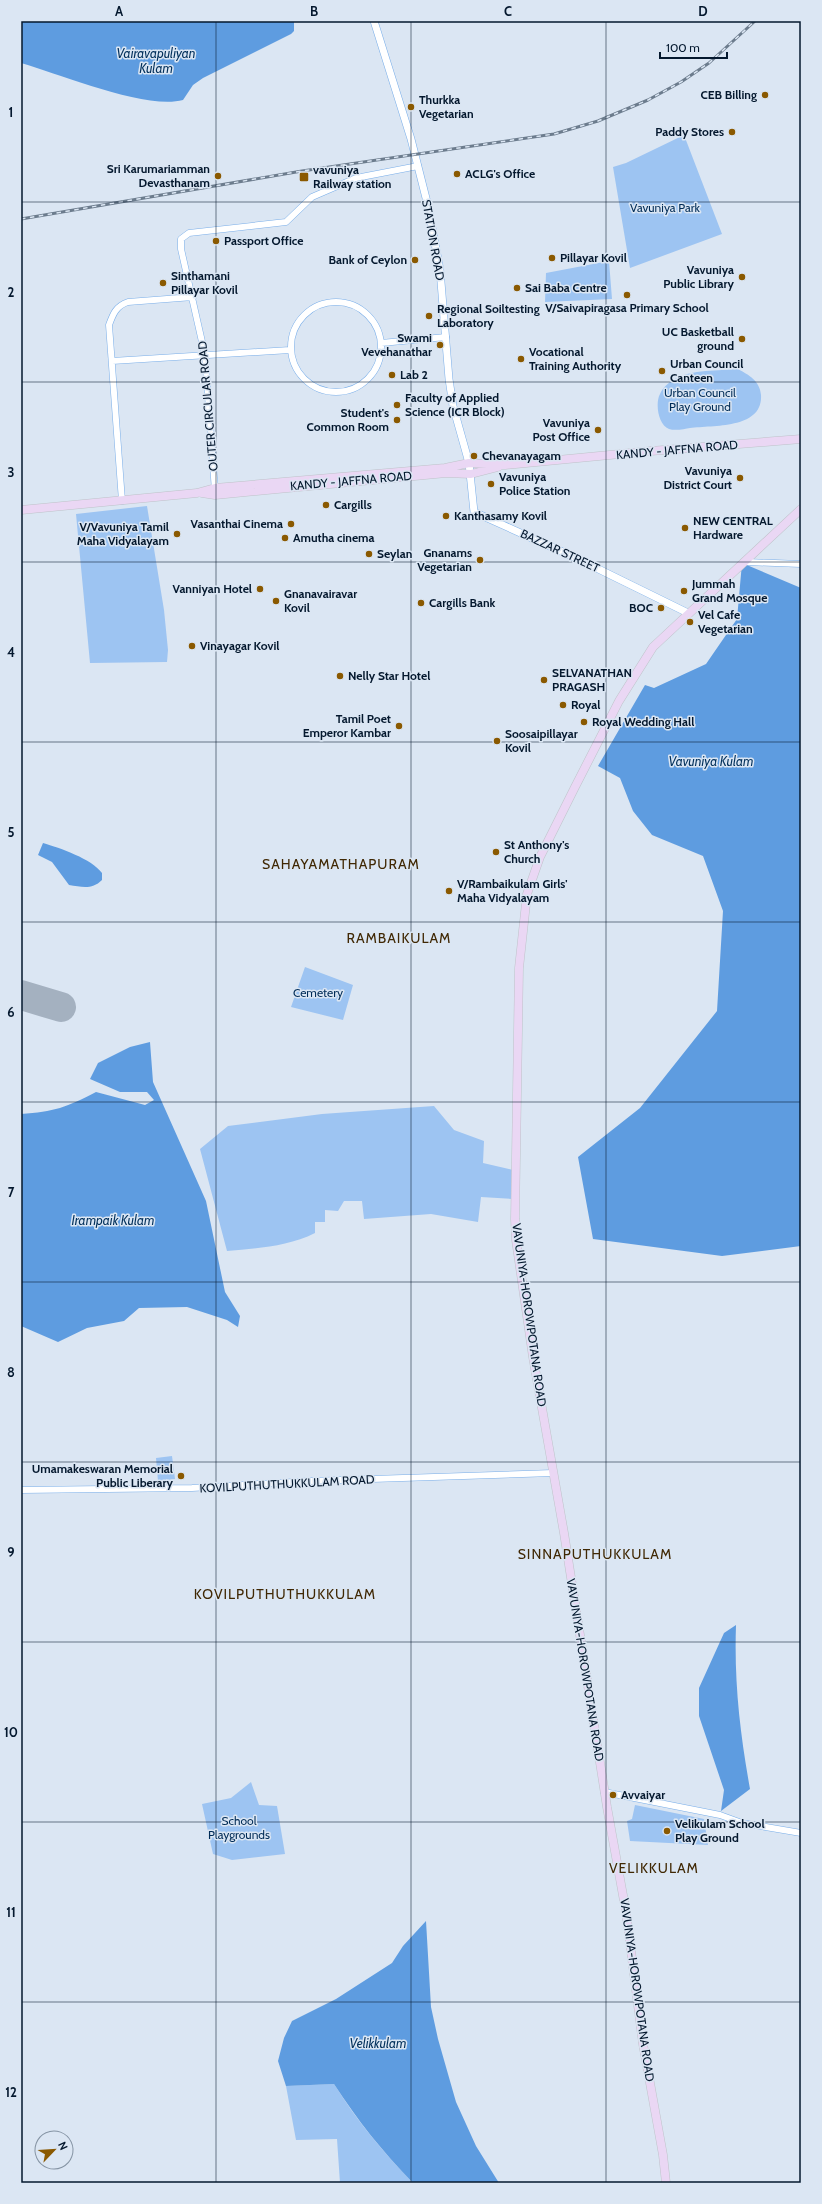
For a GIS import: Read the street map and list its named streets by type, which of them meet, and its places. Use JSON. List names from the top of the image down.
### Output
{
  "streets": {
    "highway": ["KANDY - JAFFNA ROAD", "VAVUNIYA-HOROWPOTANA ROAD"],
    "main road": ["STATION ROAD", "BAZZAR STREET"],
    "street": ["OUTER CIRCULAR ROAD", "KOVILPUTHUTHUKKULAM ROAD"]
  },
  "crossings": [
    ["STATION ROAD", "OUTER CIRCULAR ROAD"],
    ["STATION ROAD", "KANDY - JAFFNA ROAD"],
    ["STATION ROAD", "BAZZAR STREET"],
    ["OUTER CIRCULAR ROAD", "KANDY - JAFFNA ROAD"],
    ["KANDY - JAFFNA ROAD", "BAZZAR STREET"],
    ["BAZZAR STREET", "VAVUNIYA-HOROWPOTANA ROAD"],
    ["VAVUNIYA-HOROWPOTANA ROAD", "KOVILPUTHUTHUKKULAM ROAD"]
  ],
  "districts": [
    "SAHAYAMATHAPURAM",
    "RAMBAIKULAM",
    "SINNAPUTHUKKULAM",
    "KOVILPUTHUTHUKKULAM",
    "VELIKKULAM"
  ],
  "water": [
    "Vairavapuliyan Kulam",
    "Vavuniya Kulam",
    "Irampaik Kulam",
    "Velikkulam"
  ],
  "parks": [
    "Vavuniya Park",
    "Urban Council Play Ground",
    "Cemetery",
    "School Playgrounds"
  ],
  "places": {
    "other": [
      "CEB Billing",
      "Thurkka Vegetarian",
      "Paddy Stores",
      "ACLG's Office",
      "Sri Karumariamman Devasthanam",
      "Passport Office",
      "Pillayar Kovil",
      "Bank of Ceylon",
      "Vavuniya Public Library",
      "Sinthamani Pillayar Kovil",
      "Sai Baba Centre",
      "V/Saivapiragasa Primary School",
      "Regional Soiltesting Laboratory",
      "UC Basketball ground",
      "Swami Vevehanathar",
      "Vocational Training Authority",
      "Urban Council Canteen",
      "Lab 2",
      "Faculty of Applied Science (ICR Block)",
      "Student's Common Room",
      "Vavuniya Post Office",
      "Chevanayagam",
      "Vavuniya District Court",
      "Vavuniya Police Station",
      "Cargills",
      "Kanthasamy Kovil",
      "Vasanthai Cinema",
      "NEW CENTRAL Hardware",
      "V/Vavuniya Tamil Maha Vidyalayam",
      "Amutha cinema",
      "Seylan",
      "Gnanams Vegetarian",
      "Vanniyan Hotel",
      "Jummah Grand Mosque",
      "Gnanavairavar Kovil",
      "Cargills Bank",
      "BOC",
      "Vel Cafe Vegetarian",
      "Vinayagar Kovil",
      "Nelly Star Hotel",
      "SELVANATHAN PRAGASH",
      "Royal",
      "Royal Wedding Hall",
      "Tamil Poet Emperor Kambar",
      "Soosaipillayar Kovil",
      "St Anthony's Church",
      "V/Rambaikulam Girls' Maha Vidyalayam",
      "Umamakeswaran Memorial Public Liberary",
      "Avvaiyar",
      "Velikulam School Play Ground"
    ],
    "transit": ["vavuniya Railway station"]
  },
  "scale_bar": "100 m",
  "north": "top right",
  "grid": {
    "columns": [
      "A",
      "B",
      "C",
      "D"
    ],
    "rows": [
      "1",
      "2",
      "3",
      "4",
      "5",
      "6",
      "7",
      "8",
      "9",
      "10",
      "11",
      "12"
    ]
  }
}
